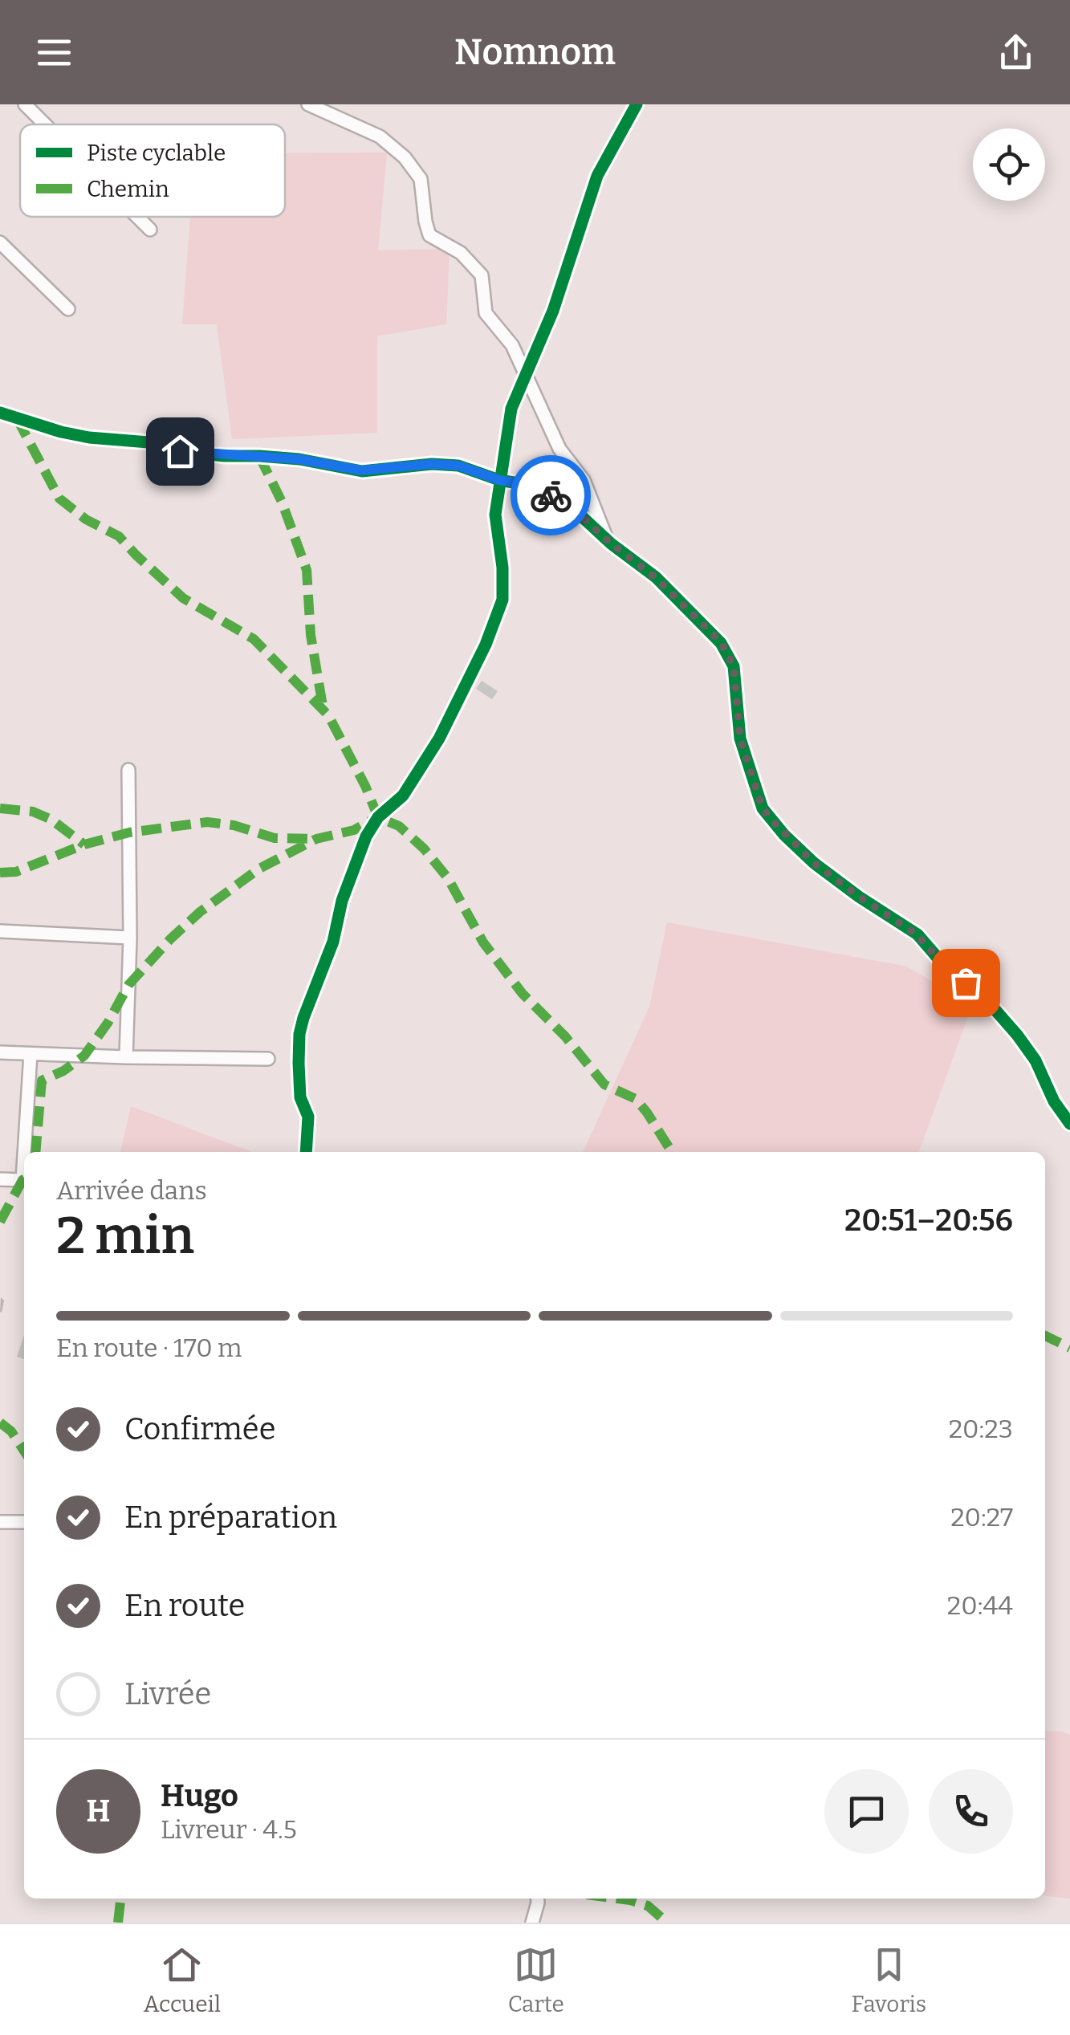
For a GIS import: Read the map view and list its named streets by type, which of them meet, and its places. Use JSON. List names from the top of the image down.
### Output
{
  "legend": ["Piste cyclable", "Chemin"],
  "page": {
    "header": "Nomnom",
    "heading": ["2 min", "Arrivée dans", "20:51–20:56"],
    "panel": ["Hugo", "Livreur · 4.5"],
    "bar": "En route · 170 m",
    "list": [
      ["Confirmée", "20:23"],
      ["En préparation", "20:27"],
      ["En route", "20:44"],
      "Livrée"
    ],
    "round": "H",
    "tabs": ["Accueil", "Carte", "Favoris"]
  }
}
